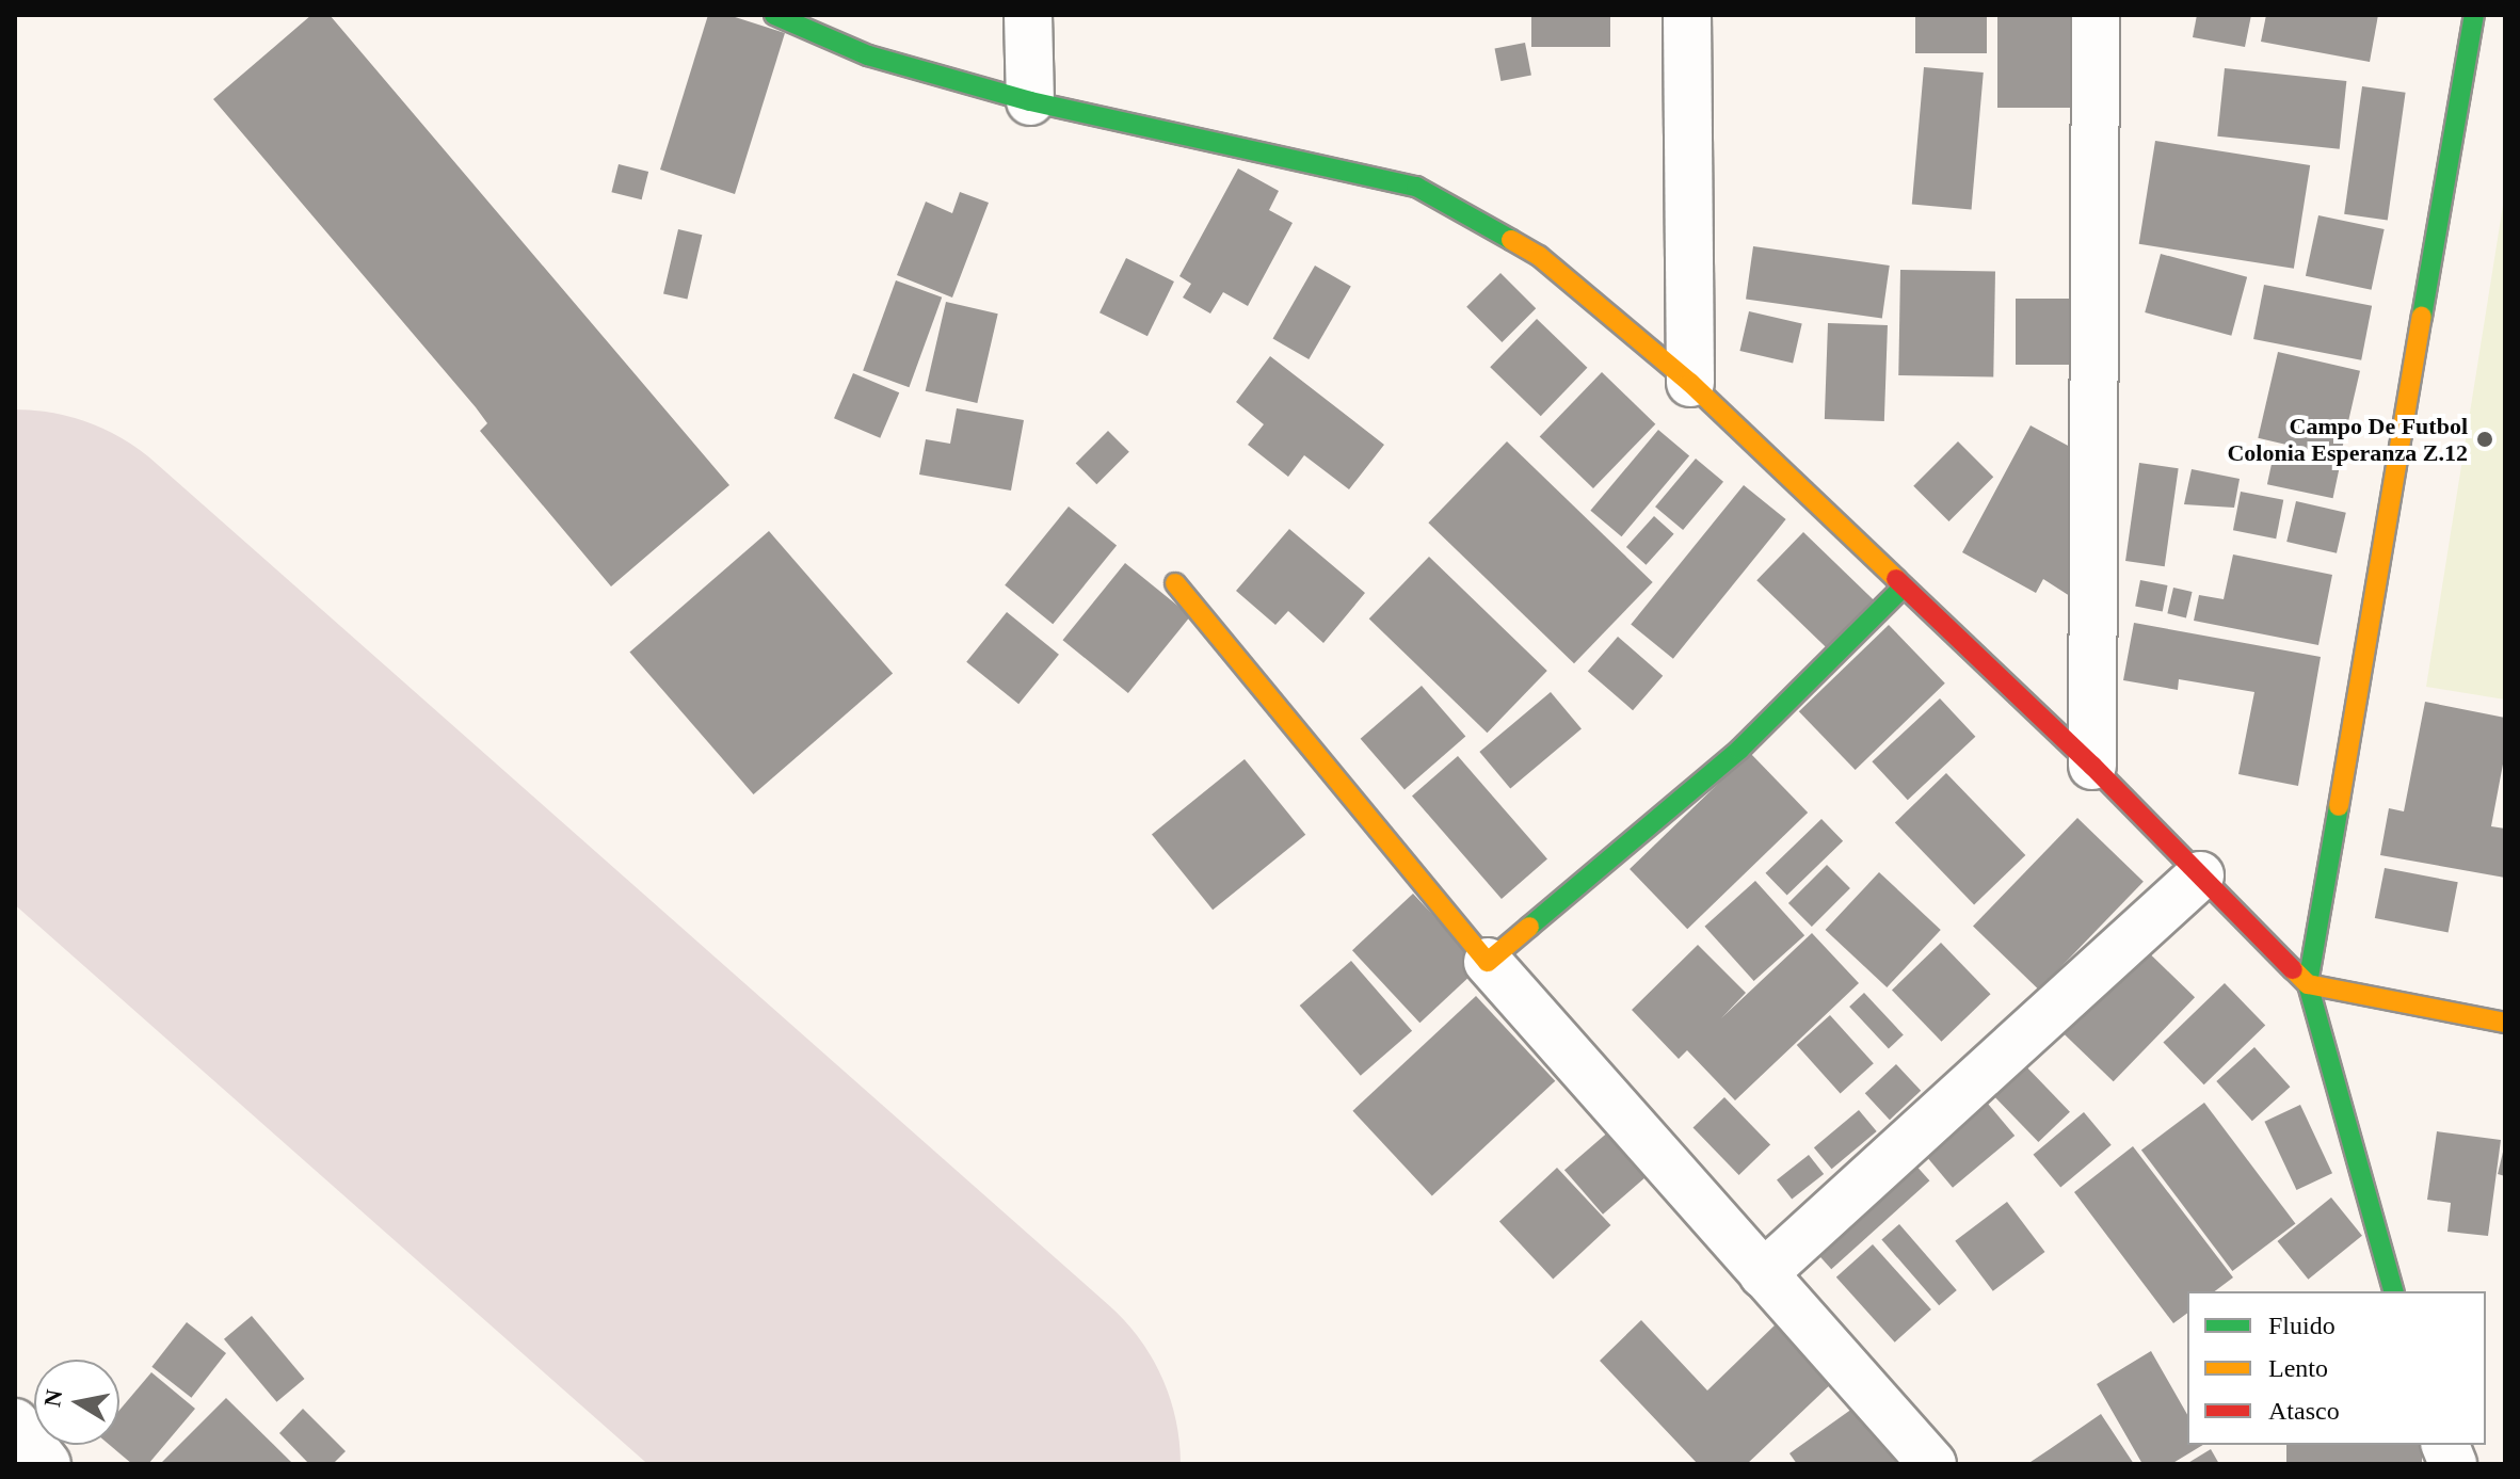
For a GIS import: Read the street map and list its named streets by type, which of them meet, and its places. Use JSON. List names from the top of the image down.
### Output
{
  "places": ["Campo De Futbol Colonia Esperanza Z.12"],
  "legend": ["Fluido", "Lento", "Atasco"],
  "north": "left"
}
